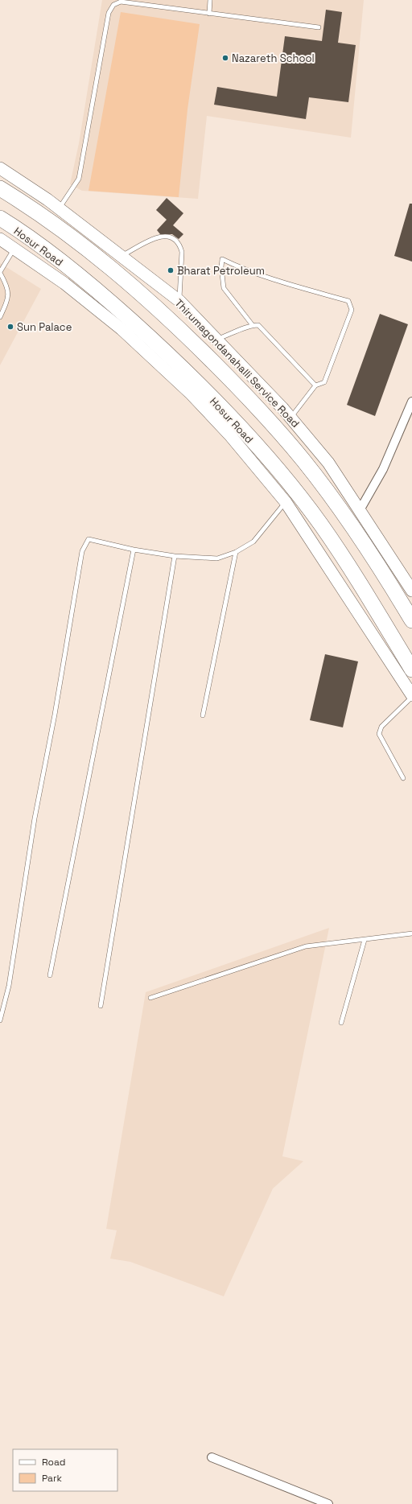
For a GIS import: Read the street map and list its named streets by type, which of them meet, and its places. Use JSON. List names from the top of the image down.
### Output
{
  "streets": {
    "highway": ["Hosur Road"],
    "street": ["Thirumagondanahalli Service Road"]
  },
  "places": ["Nazareth School", "Bharat Petroleum", "Sun Palace"],
  "legend": ["Road", "Park"]
}
